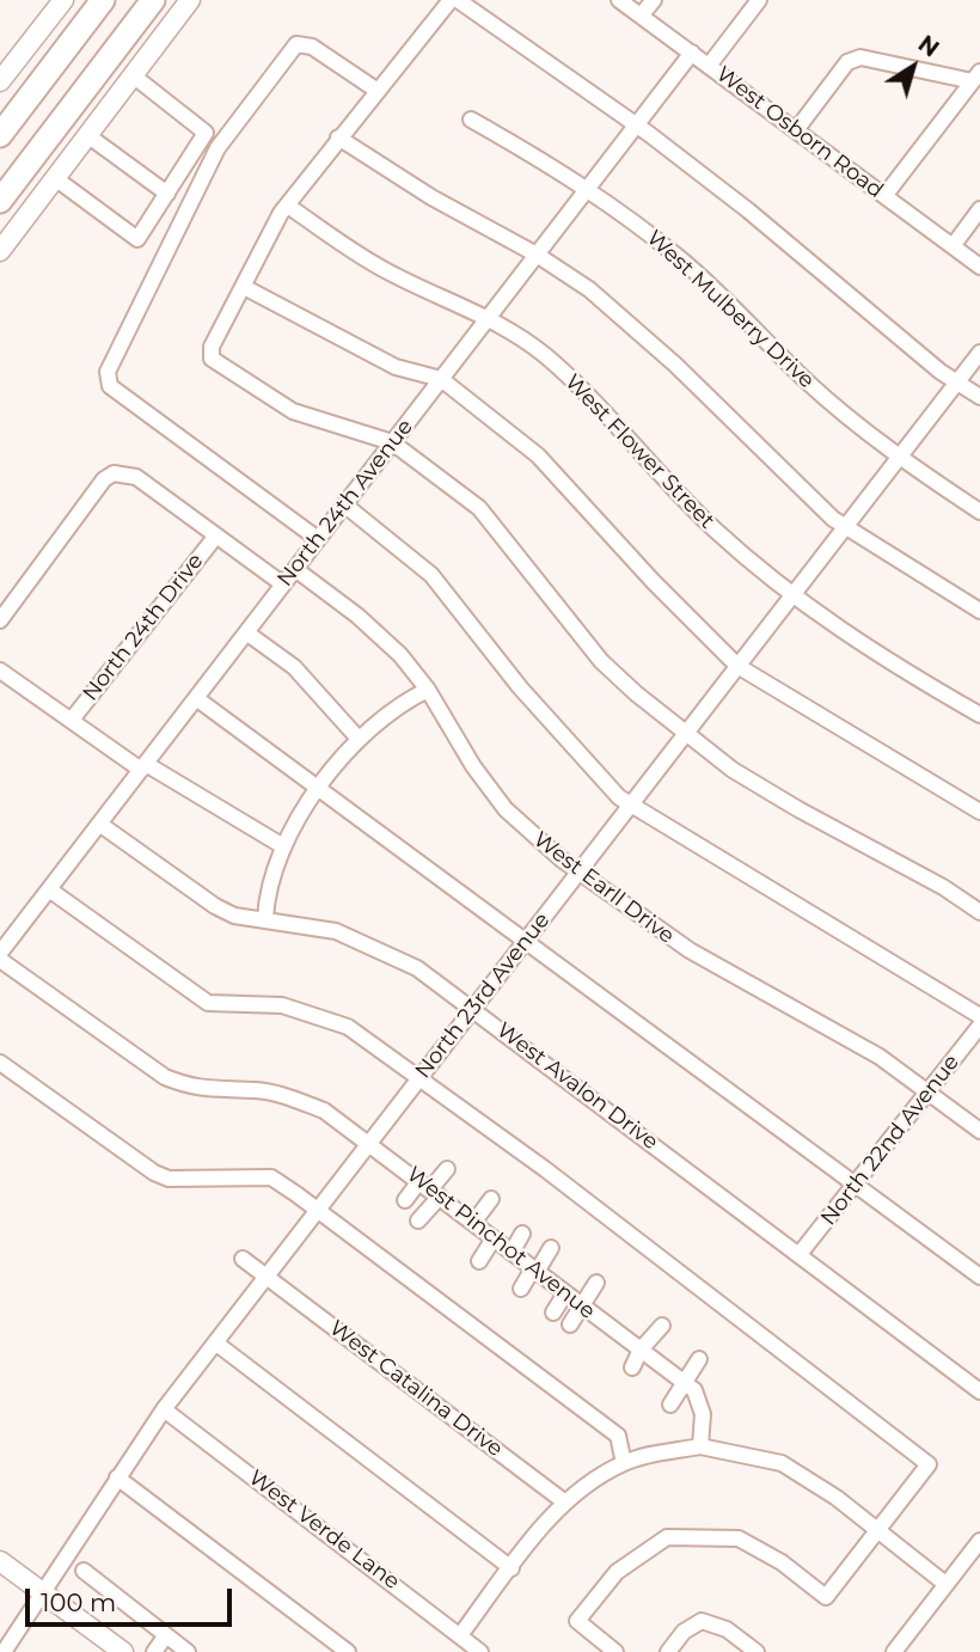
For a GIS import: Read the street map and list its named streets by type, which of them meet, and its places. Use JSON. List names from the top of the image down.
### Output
{
  "streets": {
    "street": [
      "West Osborn Road",
      "West Mulberry Drive",
      "West Flower Street",
      "North 24th Avenue",
      "North 24th Drive",
      "West Earll Drive",
      "North 23rd Avenue",
      "West Avalon Drive",
      "North 22nd Avenue",
      "West Pinchot Avenue",
      "West Catalina Drive",
      "West Verde Lane"
    ]
  },
  "crossings": [
    ["West Osborn Road", "North 24th Avenue"],
    ["West Mulberry Drive", "North 24th Avenue"],
    ["West Mulberry Drive", "North 23rd Avenue"],
    ["West Flower Street", "North 24th Avenue"],
    ["West Flower Street", "North 23rd Avenue"],
    ["North 24th Avenue", "West Earll Drive"],
    ["North 24th Avenue", "West Avalon Drive"],
    ["West Earll Drive", "North 23rd Avenue"],
    ["West Earll Drive", "North 22nd Avenue"],
    ["North 23rd Avenue", "West Avalon Drive"],
    ["North 23rd Avenue", "West Pinchot Avenue"],
    ["North 23rd Avenue", "West Catalina Drive"],
    ["North 23rd Avenue", "West Verde Lane"],
    ["West Avalon Drive", "North 22nd Avenue"]
  ],
  "scale_bar": "100 m",
  "north": "top right"
}
